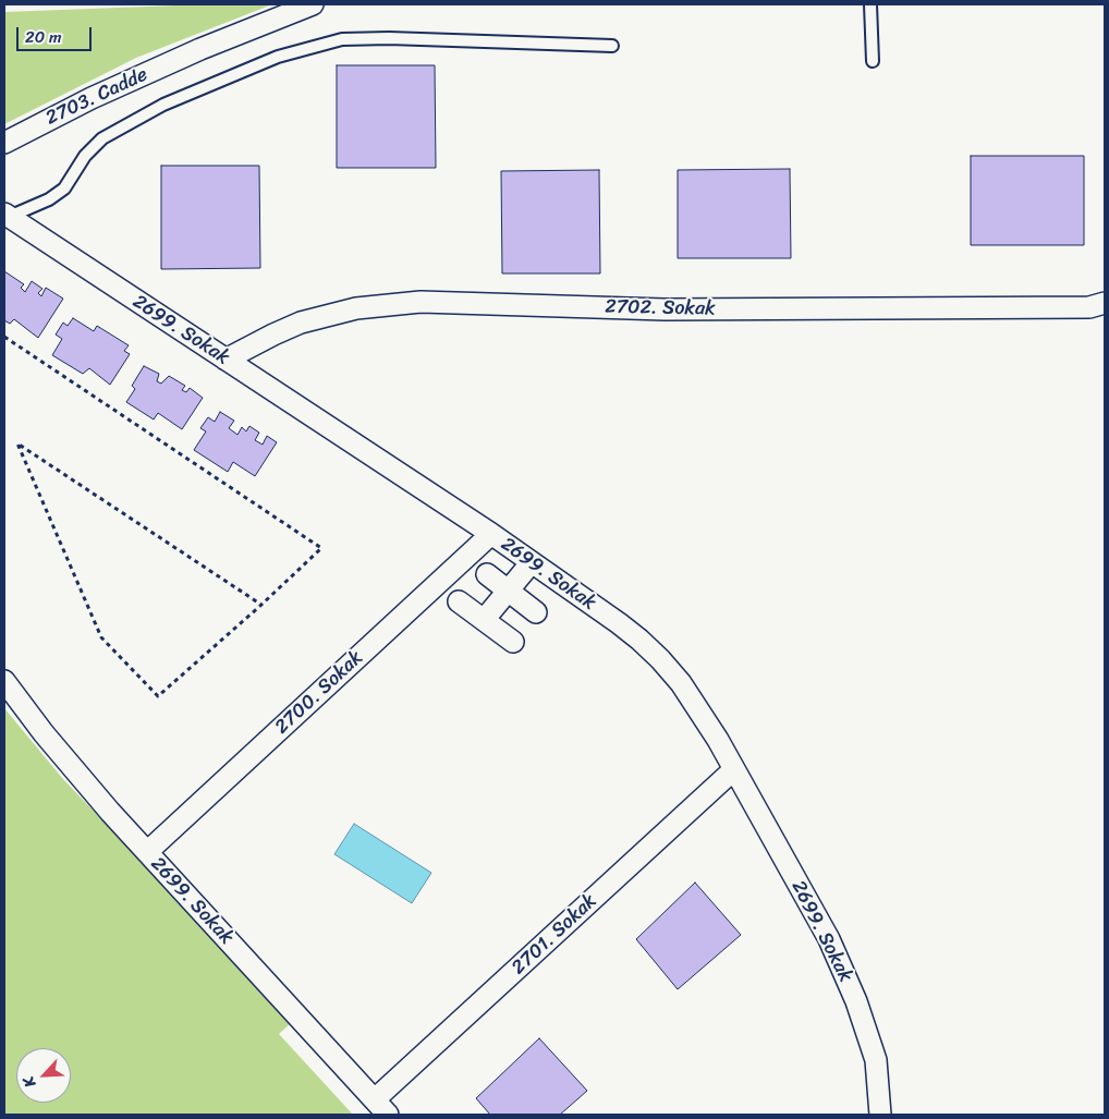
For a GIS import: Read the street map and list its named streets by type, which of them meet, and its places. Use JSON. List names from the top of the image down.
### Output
{
  "streets": {
    "street": [
      "2703. Cadde",
      "2702. Sokak",
      "2699. Sokak",
      "2700. Sokak",
      "2701. Sokak"
    ]
  },
  "crossings": [
    ["2702. Sokak", "2699. Sokak"],
    ["2699. Sokak", "2700. Sokak"],
    ["2699. Sokak", "2701. Sokak"]
  ],
  "scale_bar": "20 m",
  "north": "bottom left"
}
